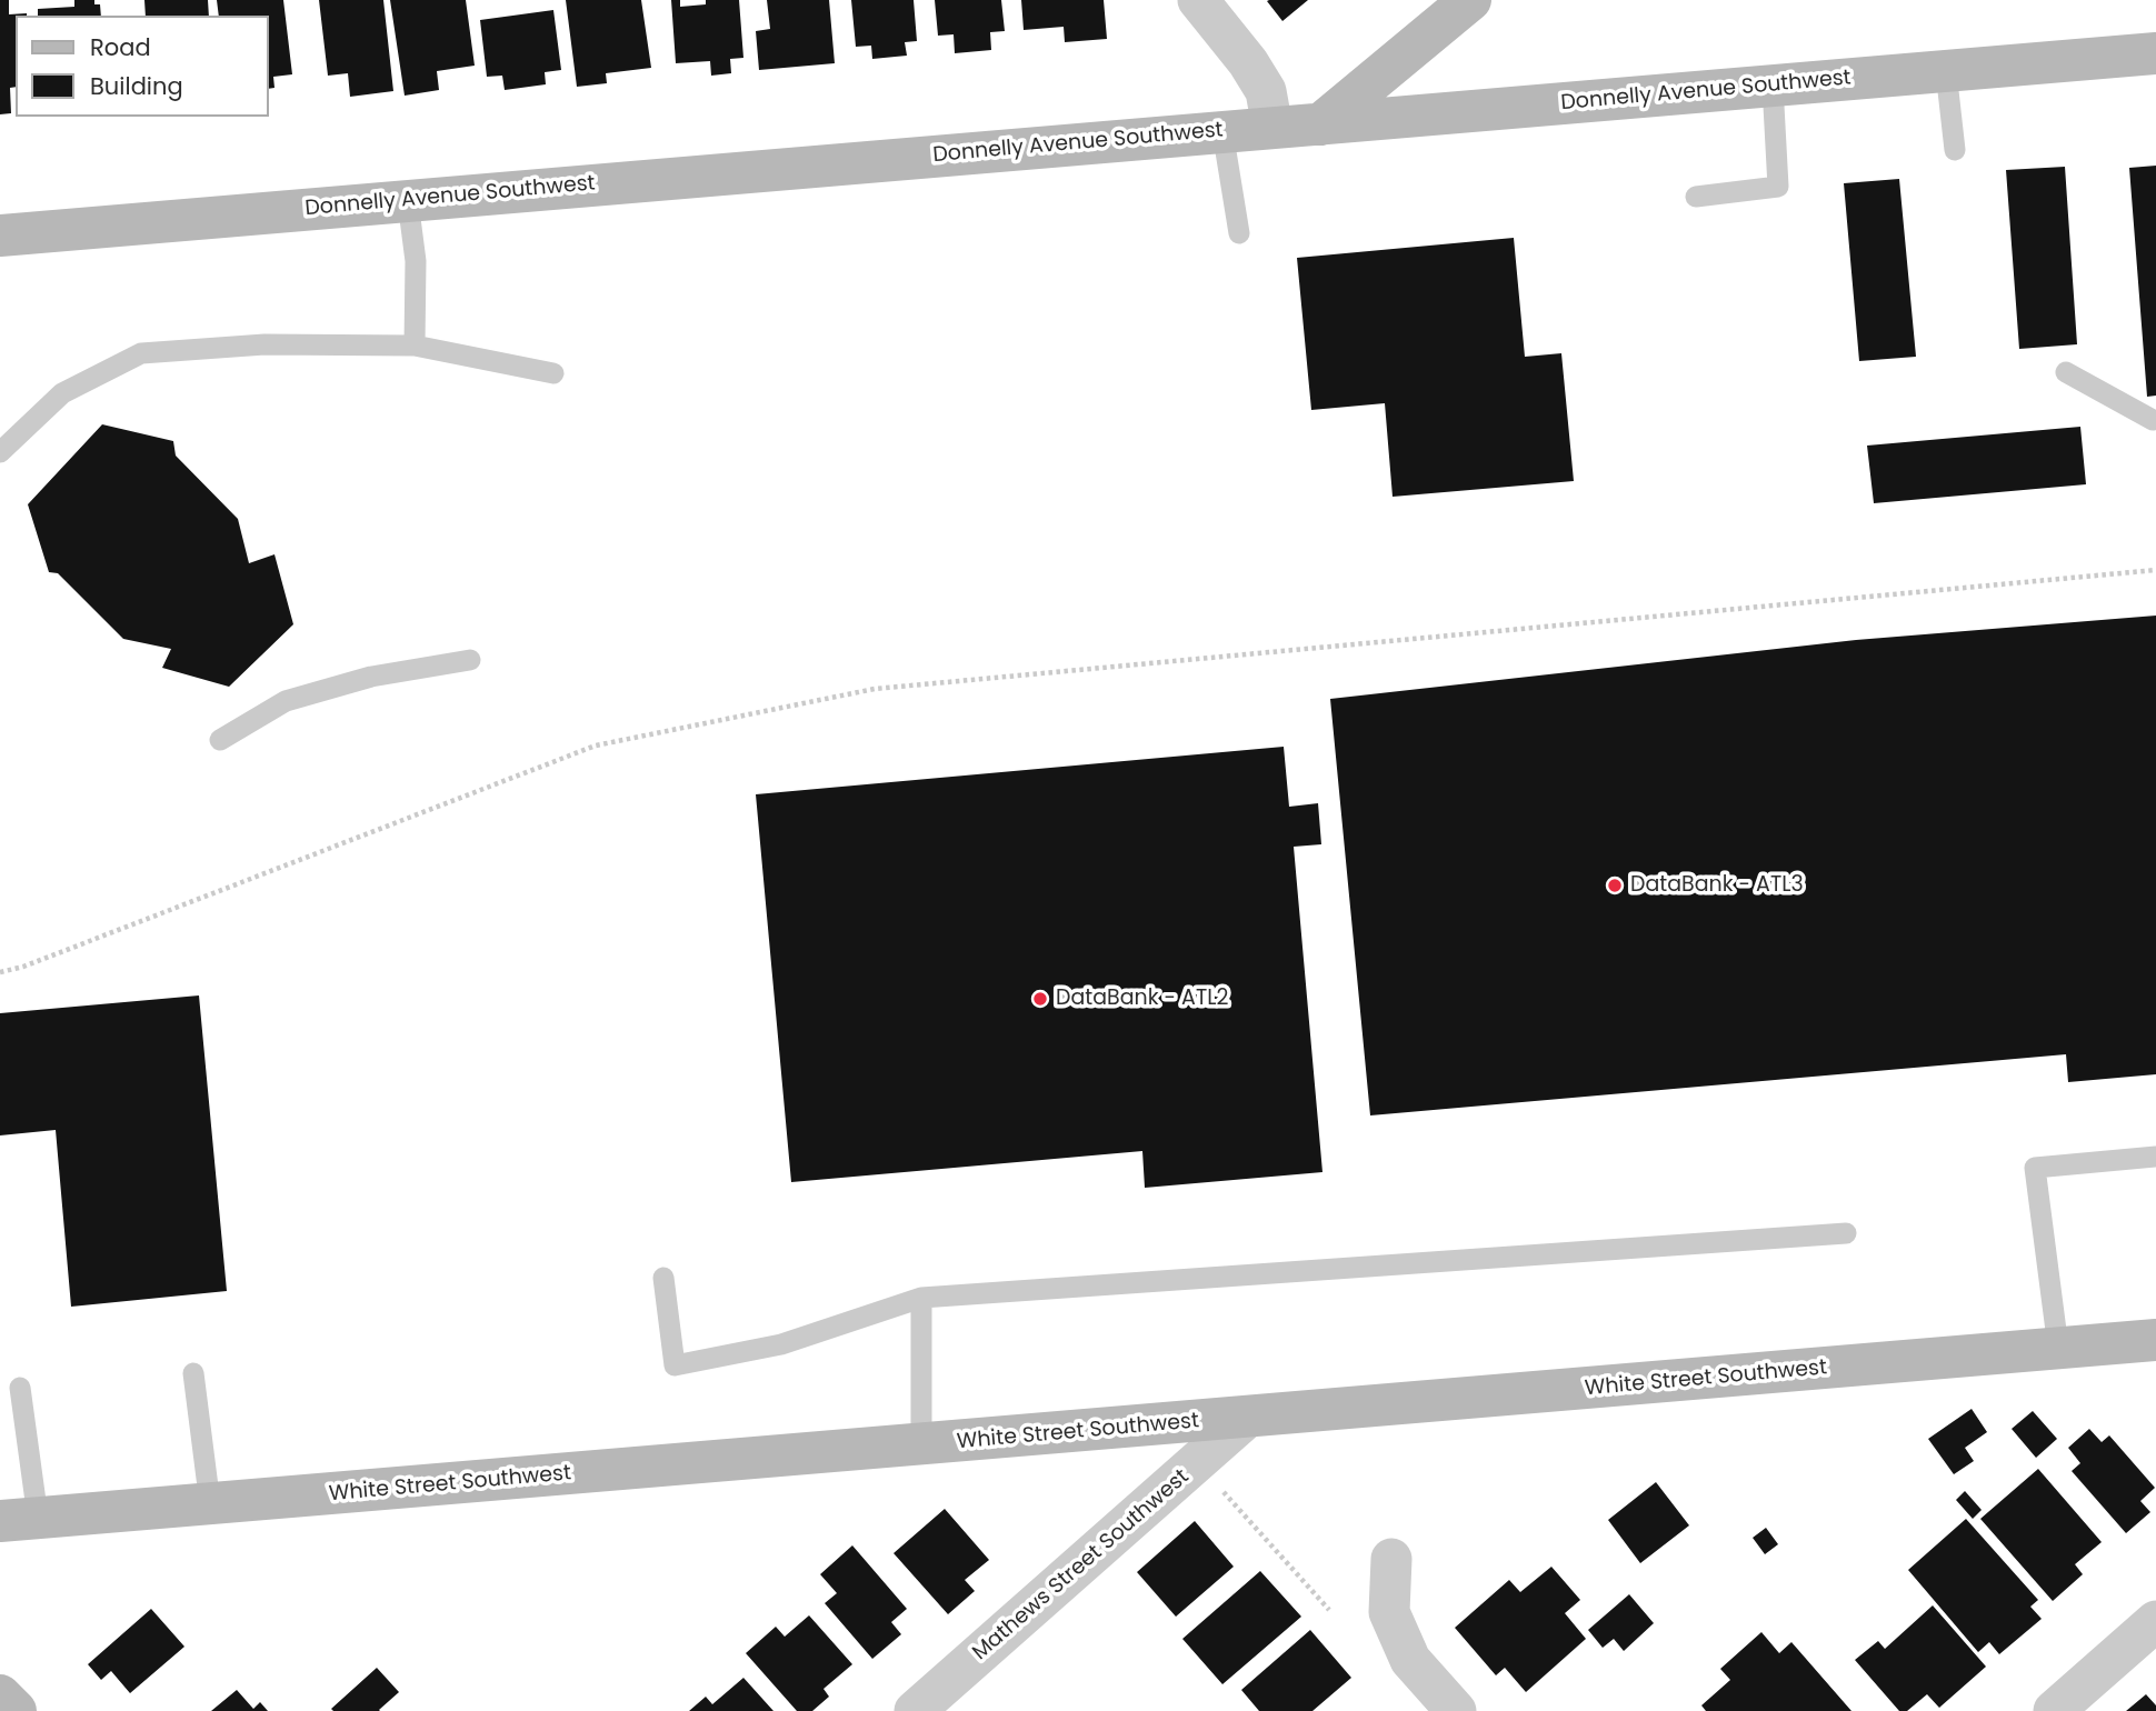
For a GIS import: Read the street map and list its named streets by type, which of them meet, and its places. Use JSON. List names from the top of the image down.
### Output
{
  "streets": {
    "street": ["Donnelly Avenue Southwest", "White Street Southwest", "Mathews Street Southwest"]
  },
  "crossings": [
    ["White Street Southwest", "Mathews Street Southwest"]
  ],
  "places": ["DataBank - ATL3", "DataBank - ATL2"],
  "legend": ["Road", "Building"]
}
